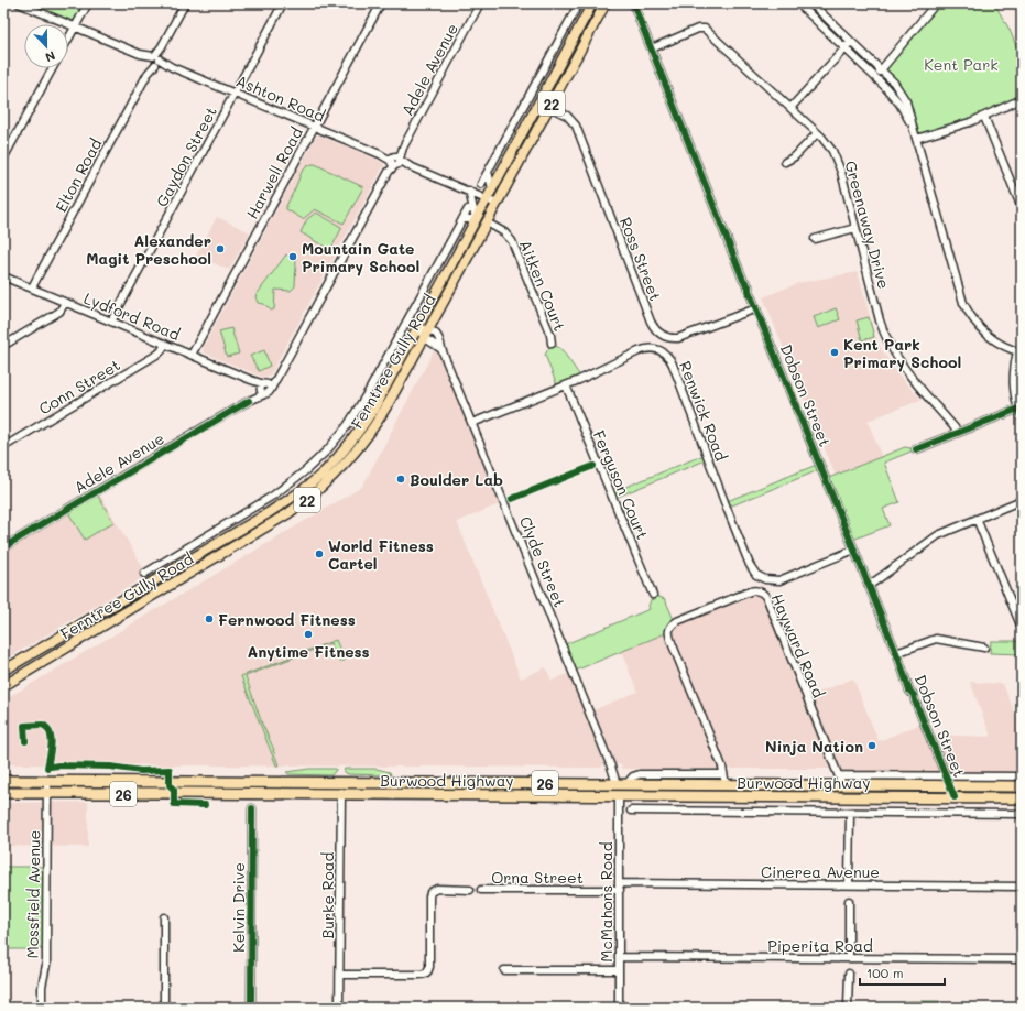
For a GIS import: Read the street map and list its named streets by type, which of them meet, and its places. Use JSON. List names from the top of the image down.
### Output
{
  "streets": {
    "highway": ["Burwood Highway", "26"],
    "main road": ["22", "Ferntree Gully Road"],
    "street": [
      "Adele Avenue",
      "Ashton Road",
      "Gaydon Street",
      "Harwell Road",
      "Elton Road",
      "Greenaway Drive",
      "Ross Street",
      "Aitken Court",
      "Lydford Road",
      "Conn Street",
      "Dobson Street",
      "Renwick Road",
      "Ferguson Court",
      "Clyde Street",
      "Hayward Road",
      "Cinerea Avenue",
      "Orna Street",
      "Mossfield Avenue",
      "Burke Road",
      "McMahons Road",
      "Kelvin Drive",
      "Piperita Road"
    ]
  },
  "crossings": [
    ["Adele Avenue", "Ashton Road"],
    ["Adele Avenue", "Lydford Road"],
    ["Ashton Road", "Gaydon Street"],
    ["Ashton Road", "Harwell Road"],
    ["Ashton Road", "Elton Road"],
    ["Ashton Road", "Ferntree Gully Road"],
    ["Gaydon Street", "Lydford Road"],
    ["Harwell Road", "Lydford Road"],
    ["Elton Road", "Lydford Road"],
    ["Greenaway Drive", "Dobson Street"],
    ["Ross Street", "Ferntree Gully Road"],
    ["Ross Street", "Dobson Street"],
    ["Aitken Court", "Ferntree Gully Road"],
    ["Lydford Road", "Conn Street"],
    ["Ferntree Gully Road", "Clyde Street"],
    ["Dobson Street", "Renwick Road"],
    ["Dobson Street", "Burwood Highway"],
    ["Renwick Road", "Ferguson Court"],
    ["Renwick Road", "Clyde Street"],
    ["Clyde Street", "Burwood Highway"],
    ["Hayward Road", "Burwood Highway"],
    ["Burwood Highway", "Mossfield Avenue"],
    ["Burwood Highway", "Burke Road"],
    ["Burwood Highway", "McMahons Road"],
    ["Cinerea Avenue", "Orna Street"],
    ["Cinerea Avenue", "McMahons Road"],
    ["Orna Street", "Burke Road"],
    ["Orna Street", "McMahons Road"],
    ["McMahons Road", "Piperita Road"]
  ],
  "parks": ["Kent Park"],
  "places": [
    "Alexander Magit Preschool",
    "Mountain Gate Primary School",
    "Kent Park Primary School",
    "Boulder Lab",
    "World Fitness Cartel",
    "Fernwood Fitness",
    "Anytime Fitness",
    "Ninja Nation"
  ],
  "scale_bar": "100 m",
  "north": "bottom"
}
